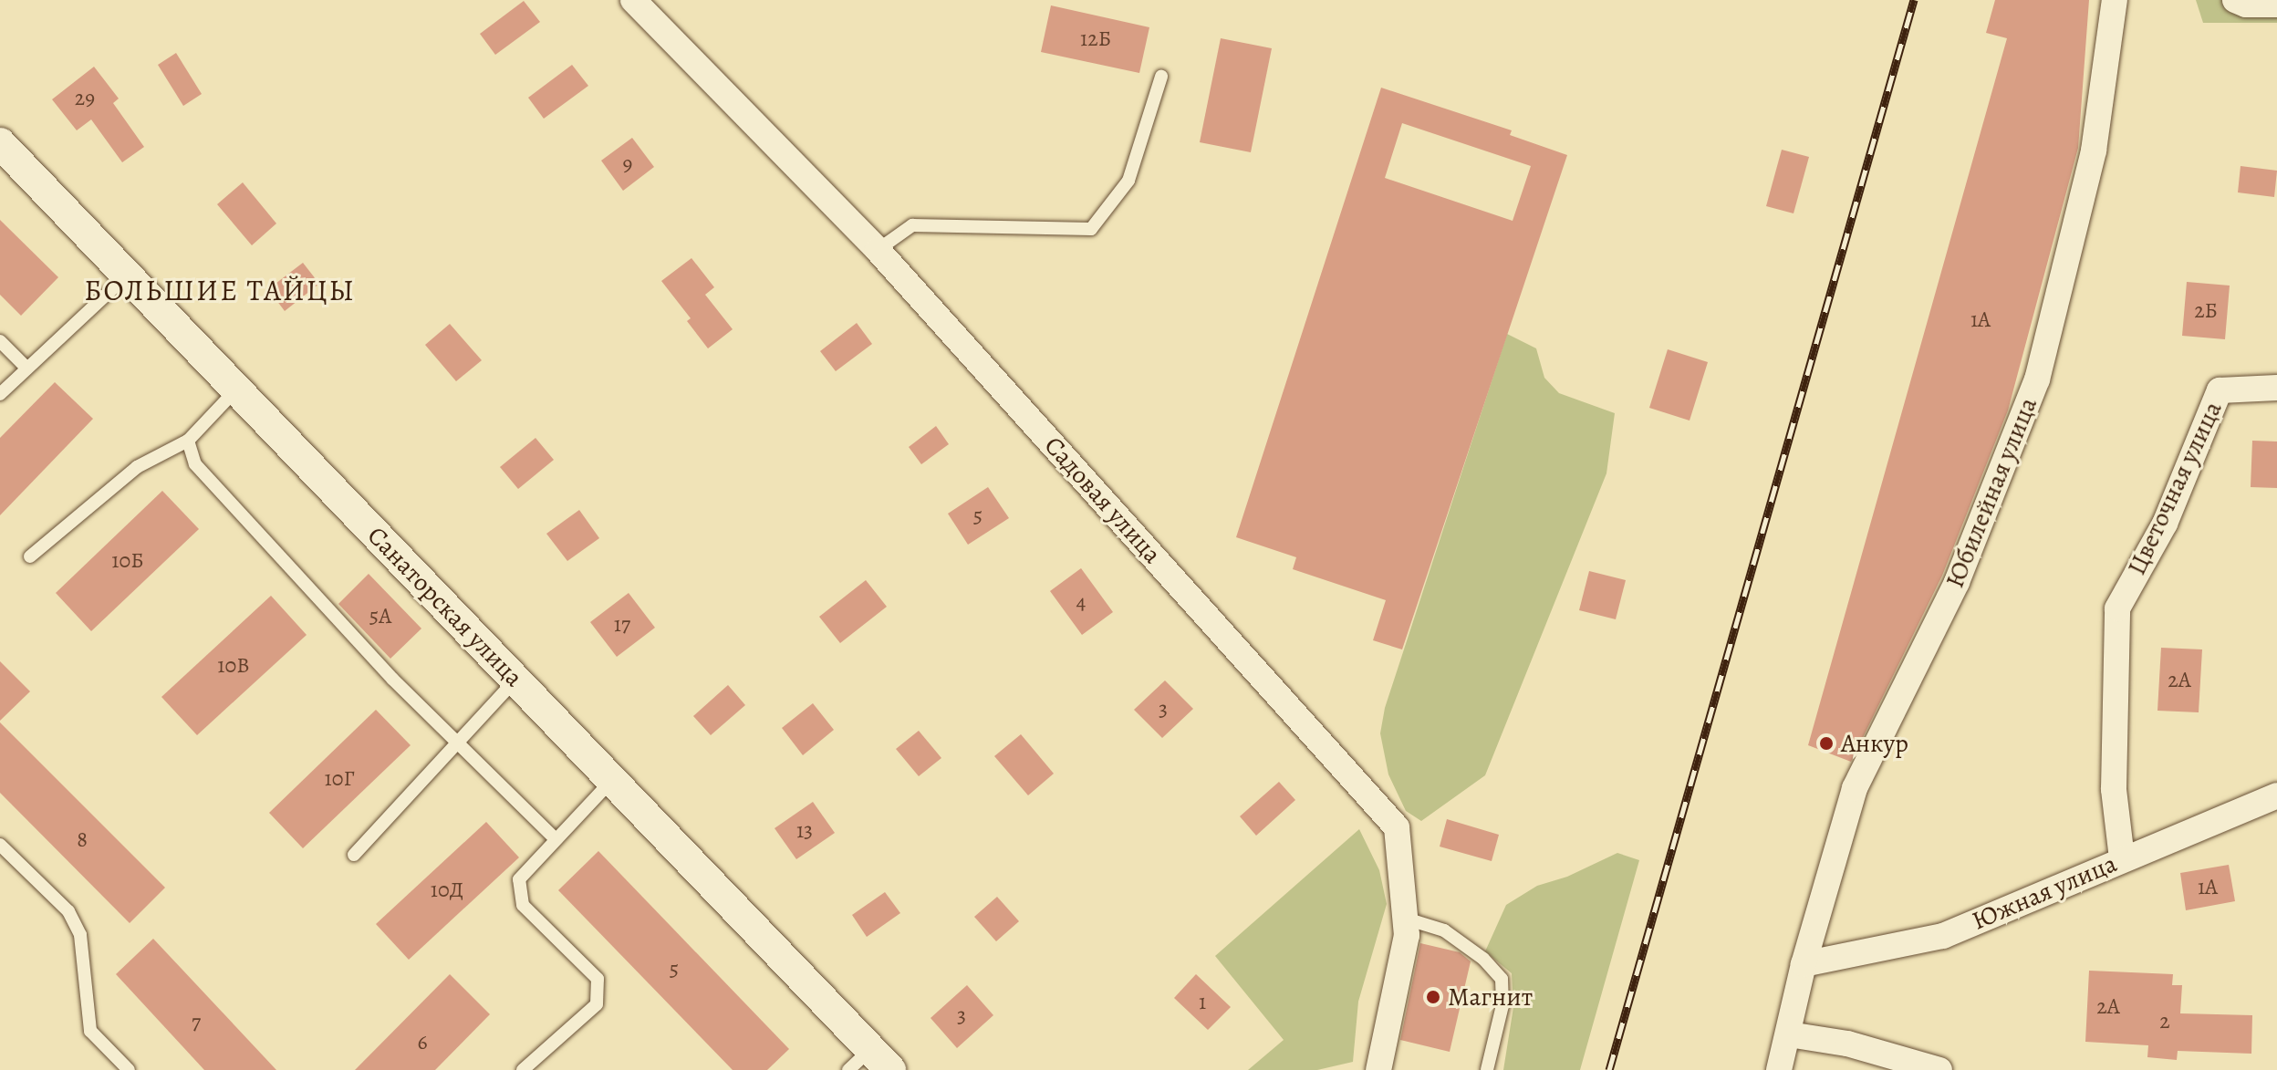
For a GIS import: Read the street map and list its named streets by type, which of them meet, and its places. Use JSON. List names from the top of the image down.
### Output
{
  "streets": {
    "street": [
      "Цветочная улица",
      "Юбилейная улица",
      "Садовая улица",
      "Санаторская улица",
      "Южная улица"
    ]
  },
  "crossings": [
    ["Цветочная улица", "Южная улица"],
    ["Юбилейная улица", "Южная улица"]
  ],
  "districts": ["БОЛЬШИЕ ТАЙЦЫ"],
  "places": ["Анкур", "Магнит"],
  "house_numbers": [
    "12Б",
    "29",
    "9",
    "2Б",
    "1А",
    "5",
    "10Б",
    "4",
    "5А",
    "17",
    "10В",
    "2А",
    "3",
    "10Г",
    "13",
    "8",
    "1А",
    "10Д",
    "5",
    "1",
    "2А",
    "3",
    "2",
    "7",
    "6"
  ]
}
